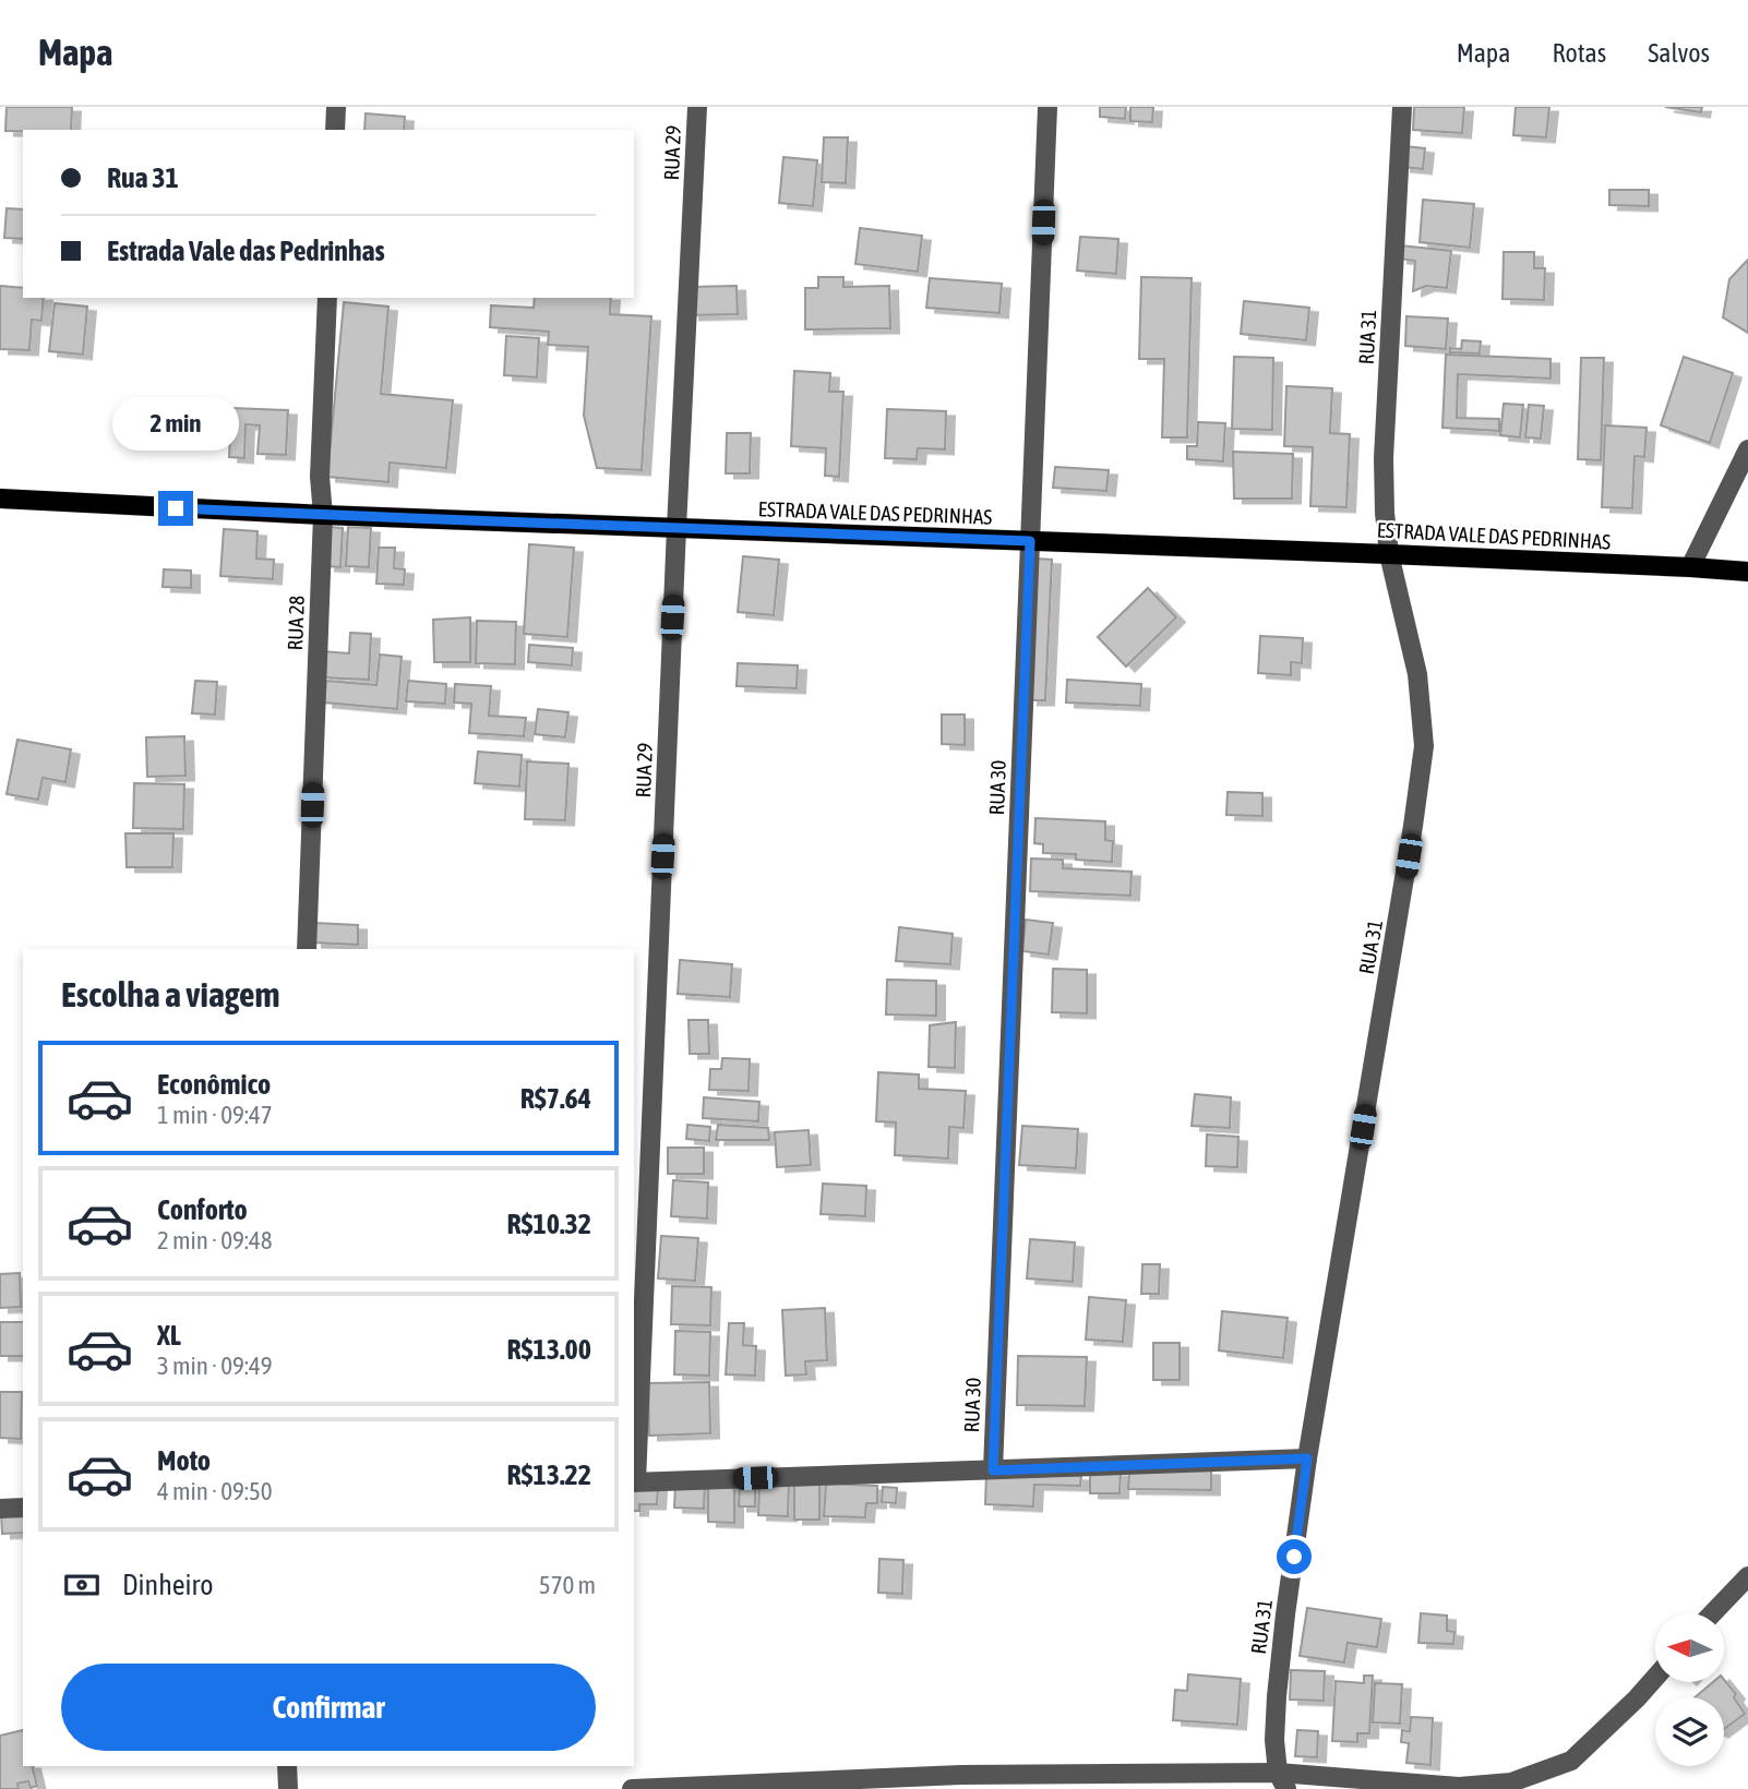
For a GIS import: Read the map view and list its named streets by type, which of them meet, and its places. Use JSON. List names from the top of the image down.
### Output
{
  "streets": {
    "main road": ["ESTRADA VALE DAS PEDRINHAS"],
    "street": [
      "RUA 29",
      "RUA 31",
      "RUA 28",
      "RUA 30"
    ]
  },
  "crossings": [
    ["RUA 29", "ESTRADA VALE DAS PEDRINHAS"],
    ["RUA 31", "ESTRADA VALE DAS PEDRINHAS"],
    ["ESTRADA VALE DAS PEDRINHAS", "RUA 28"],
    ["ESTRADA VALE DAS PEDRINHAS", "RUA 30"]
  ],
  "north": "left",
  "page": {
    "header": "Mapa",
    "nav": ["Mapa", "Rotas", "Salvos"],
    "banner": ["Rua 31", "Estrada Vale das Pedrinhas"],
    "bubble": "2 min",
    "heading": "Escolha a viagem",
    "list": [
      {
        "name": "Econômico",
        "note": "1 min · 09:47",
        "value": "R$7.64"
      },
      {
        "name": "Conforto",
        "note": "2 min · 09:48",
        "value": "R$10.32"
      },
      {
        "name": "XL",
        "note": "3 min · 09:49",
        "value": "R$13.00"
      },
      {
        "name": "Moto",
        "note": "4 min · 09:50",
        "value": "R$13.22"
      }
    ],
    "pay": ["Dinheiro", "570 m"],
    "buttons": "Confirmar"
  }
}
